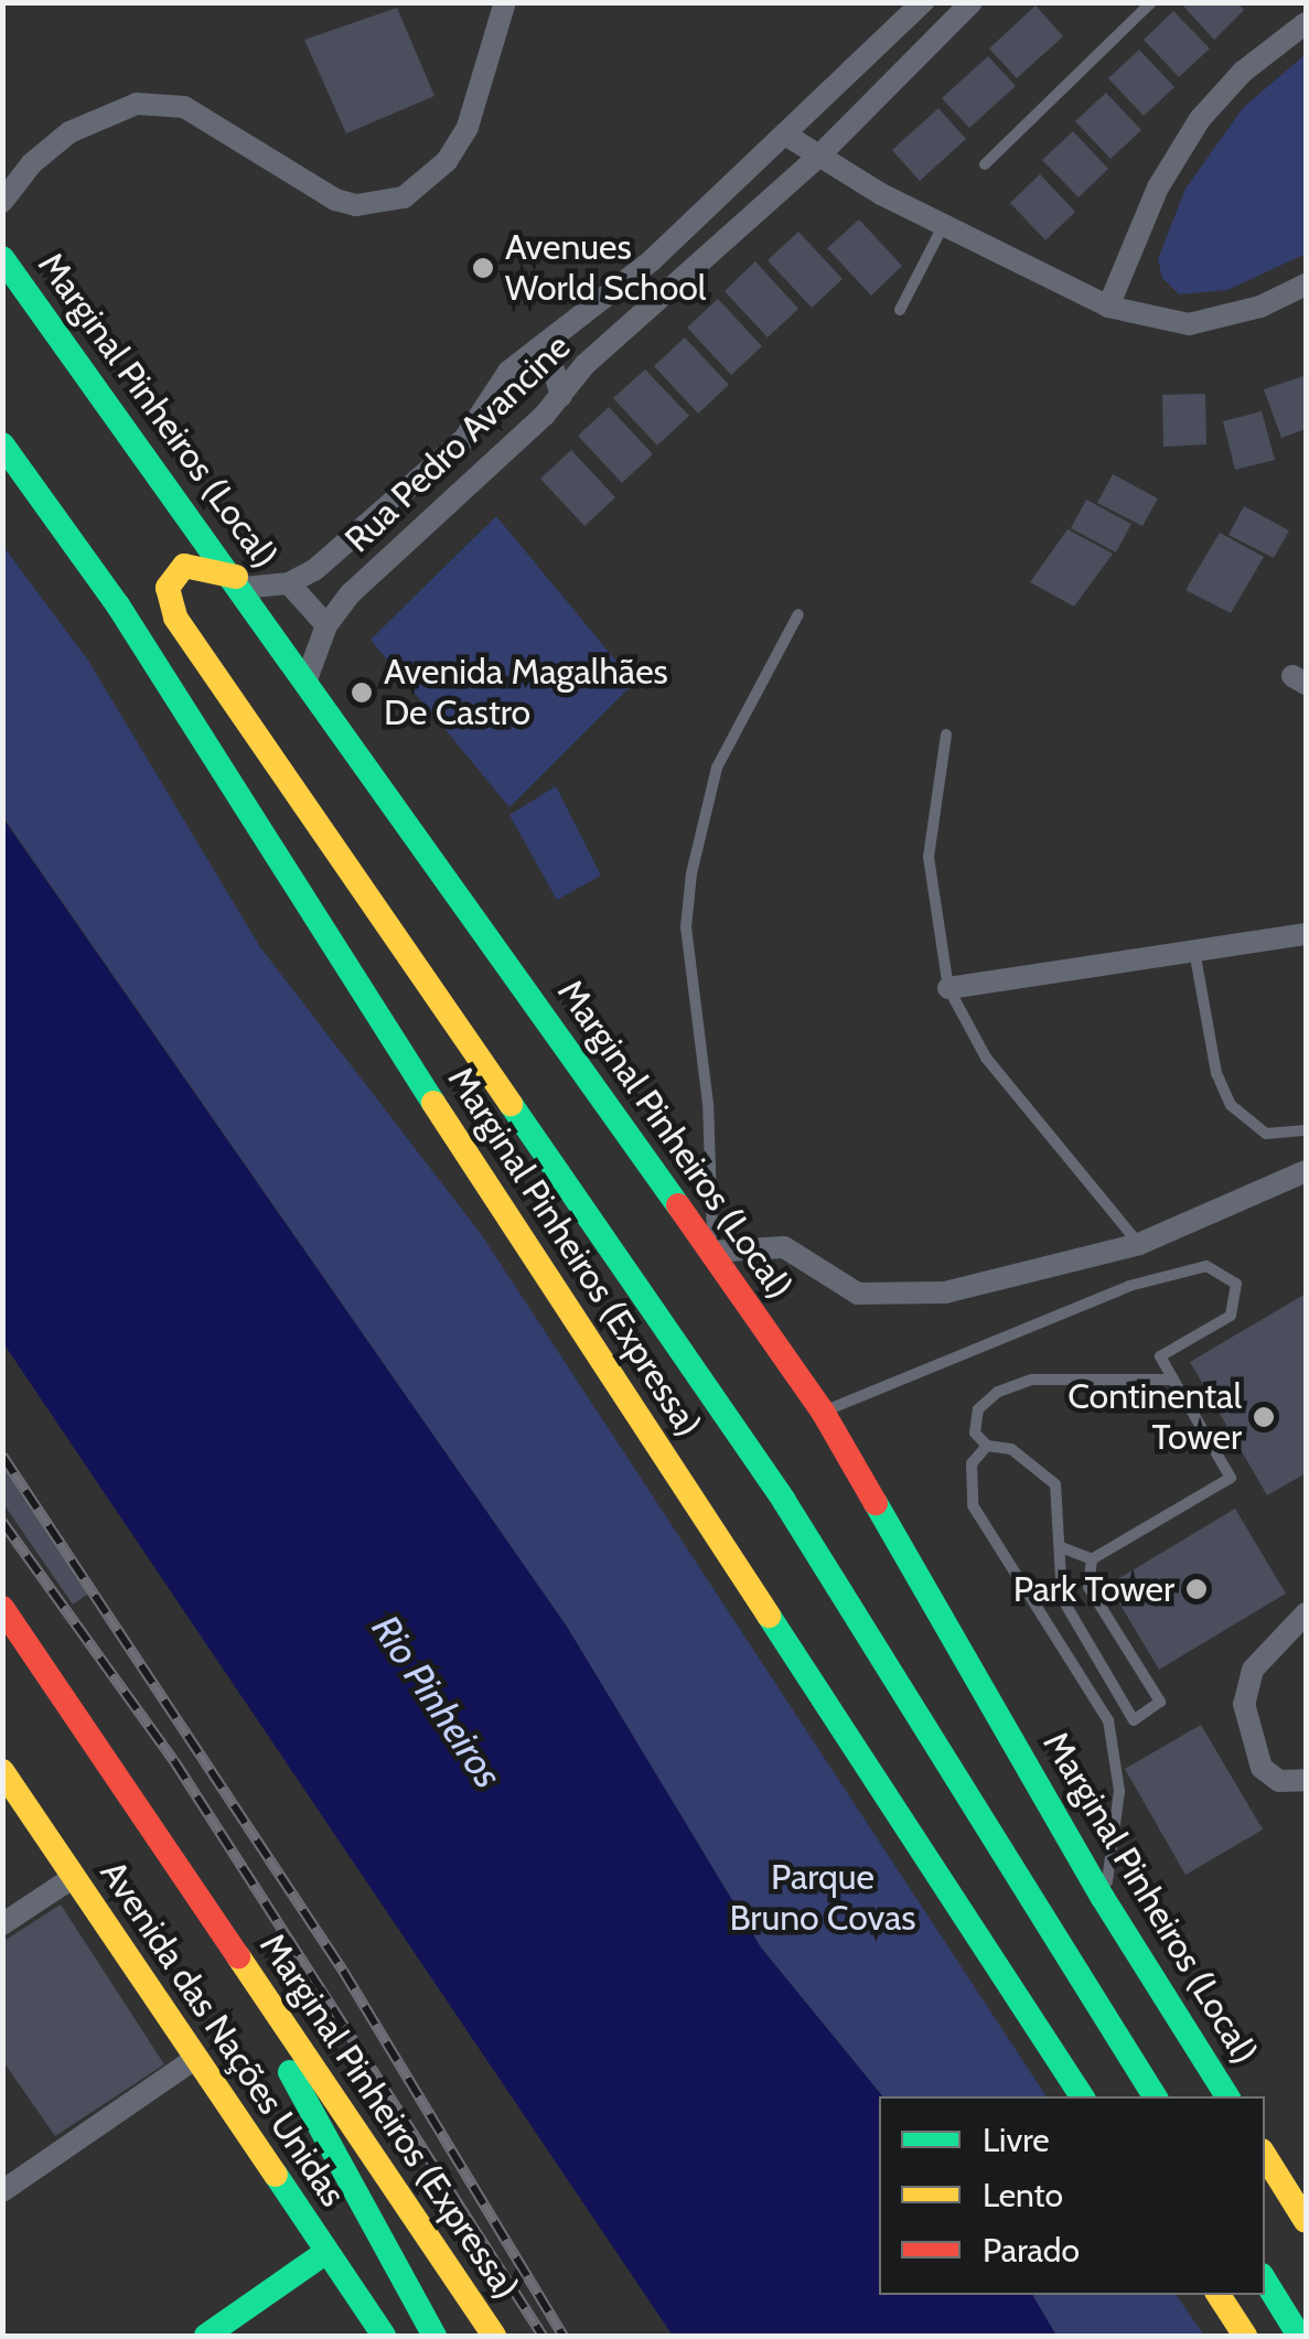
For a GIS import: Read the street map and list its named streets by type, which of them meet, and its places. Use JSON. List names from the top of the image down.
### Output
{
  "streets": {
    "main road": ["Marginal Pinheiros (Local)", "Marginal Pinheiros (Expressa)", "Avenida das Nações Unidas"],
    "street": ["Rua Pedro Avancine"]
  },
  "crossings": [
    ["Marginal Pinheiros (Local)", "Rua Pedro Avancine"]
  ],
  "water": ["Rio Pinheiros"],
  "parks": ["Parque Bruno Covas"],
  "places": [
    "Avenues World School",
    "Avenida Magalhães De Castro",
    "Continental Tower",
    "Park Tower"
  ],
  "legend": ["Livre", "Lento", "Parado"]
}
